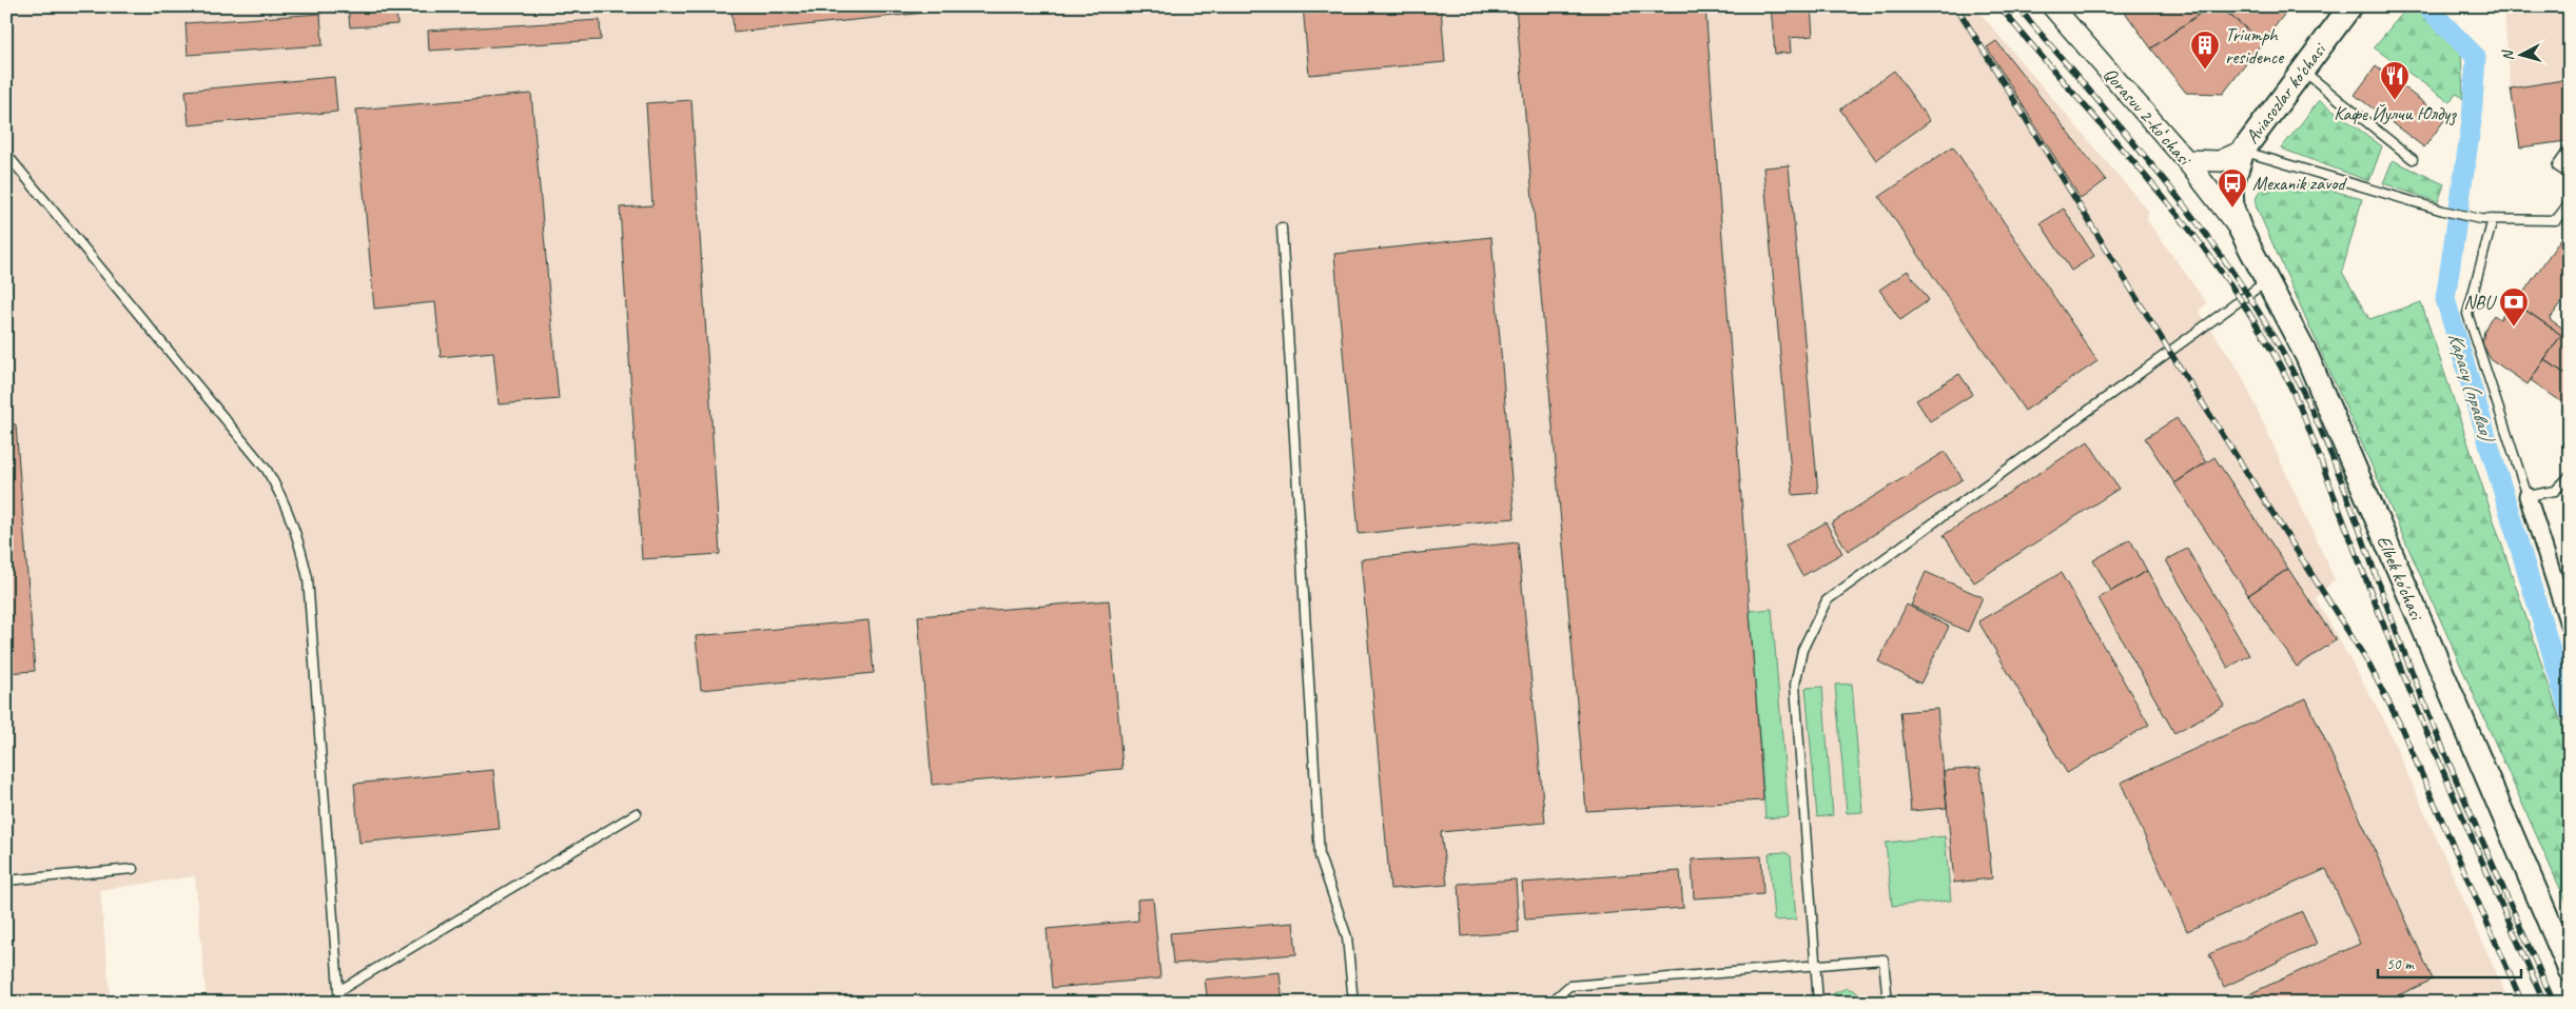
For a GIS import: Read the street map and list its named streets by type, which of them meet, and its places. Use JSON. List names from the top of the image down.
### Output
{
  "streets": {
    "main road": ["Aviasozlar ko'chasi", "Elbek ko'chasi"],
    "street": ["Qorasuv 2-koʻchasi"]
  },
  "crossings": [
    ["Aviasozlar ko'chasi", "Elbek ko'chasi"],
    ["Qorasuv 2-koʻchasi", "Elbek ko'chasi"]
  ],
  "water": ["Карасу (правая)"],
  "places": {
    "building": ["Triumph residence"],
    "restaurant": ["Кафе Йулчи Юлдуз"],
    "bus stop": ["Mexanik zavod"],
    "bank": ["NBU"]
  },
  "scale_bar": "50 m",
  "north": "left"
}
